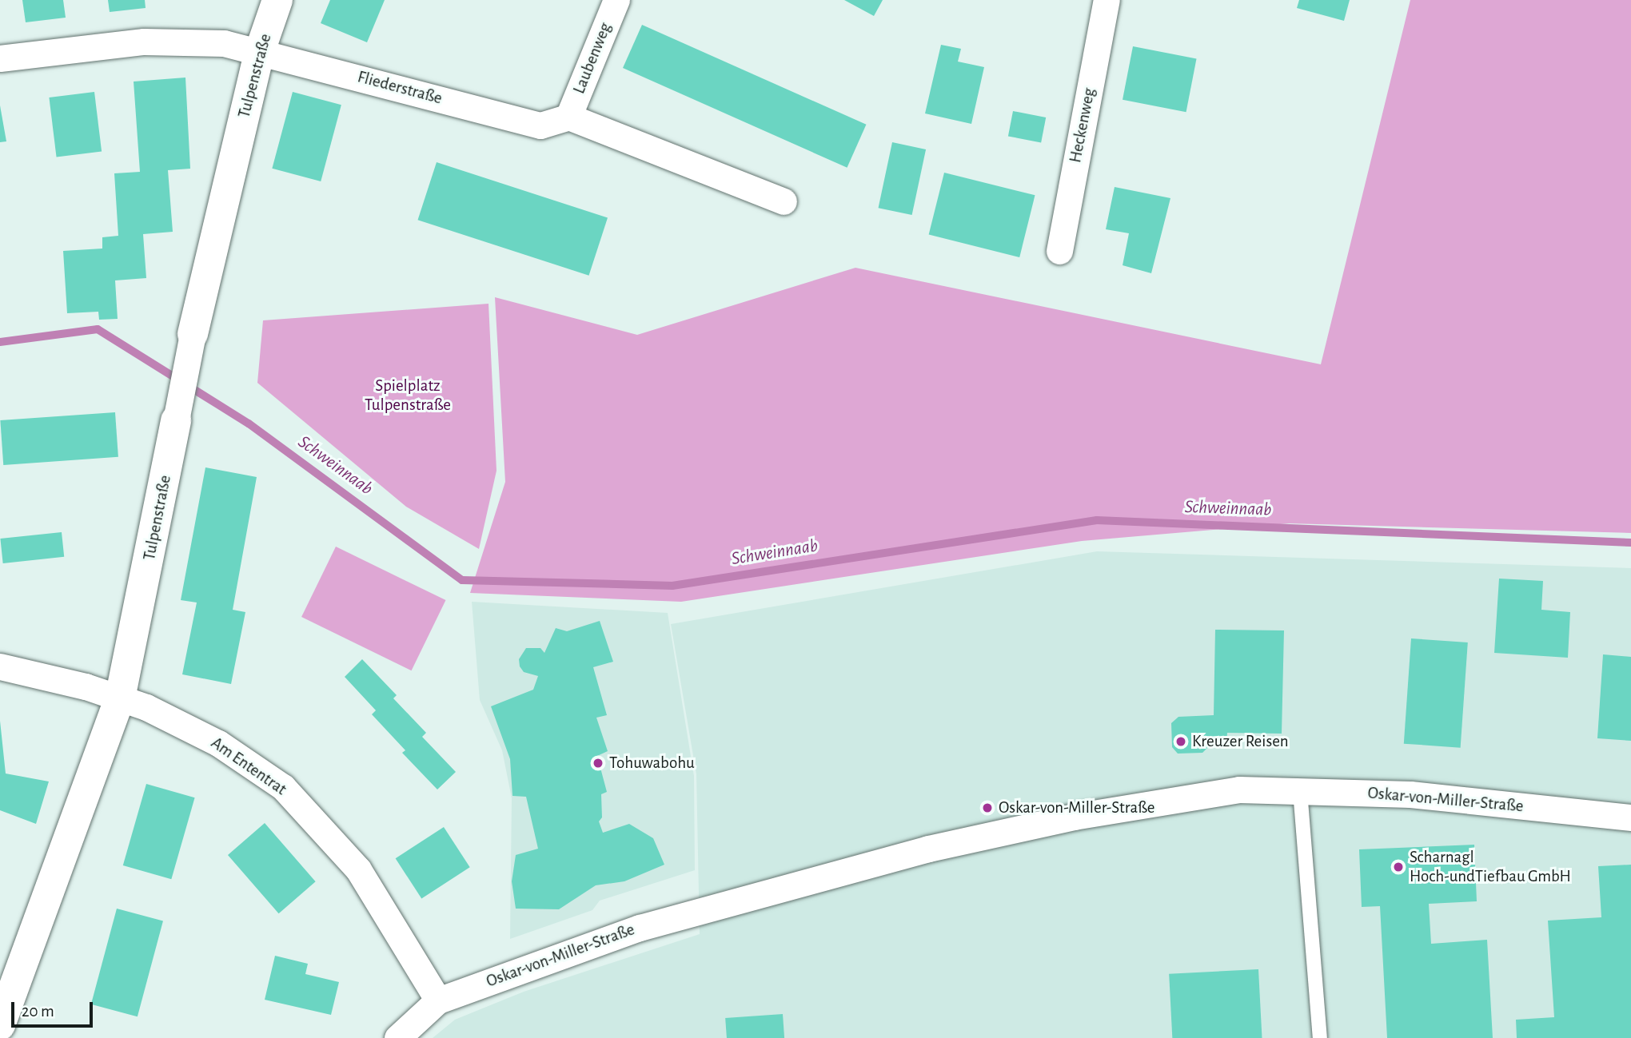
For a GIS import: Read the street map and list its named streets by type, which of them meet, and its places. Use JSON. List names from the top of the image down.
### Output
{
  "streets": {
    "street": [
      "Laubenweg",
      "Tulpenstraße",
      "Fliederstraße",
      "Heckenweg",
      "Am Ententrat",
      "Oskar-von-Miller-Straße"
    ]
  },
  "crossings": [
    ["Laubenweg", "Fliederstraße"],
    ["Tulpenstraße", "Fliederstraße"],
    ["Tulpenstraße", "Am Ententrat"],
    ["Am Ententrat", "Oskar-von-Miller-Straße"]
  ],
  "water": ["Schweinnaab"],
  "parks": ["Spielplatz Tulpenstraße"],
  "places": [
    "Kreuzer Reisen",
    "Tohuwabohu",
    "Oskar-von-Miller-Straße",
    "Scharnagl Hoch-undTiefbau GmbH"
  ],
  "scale_bar": "20 m"
}
